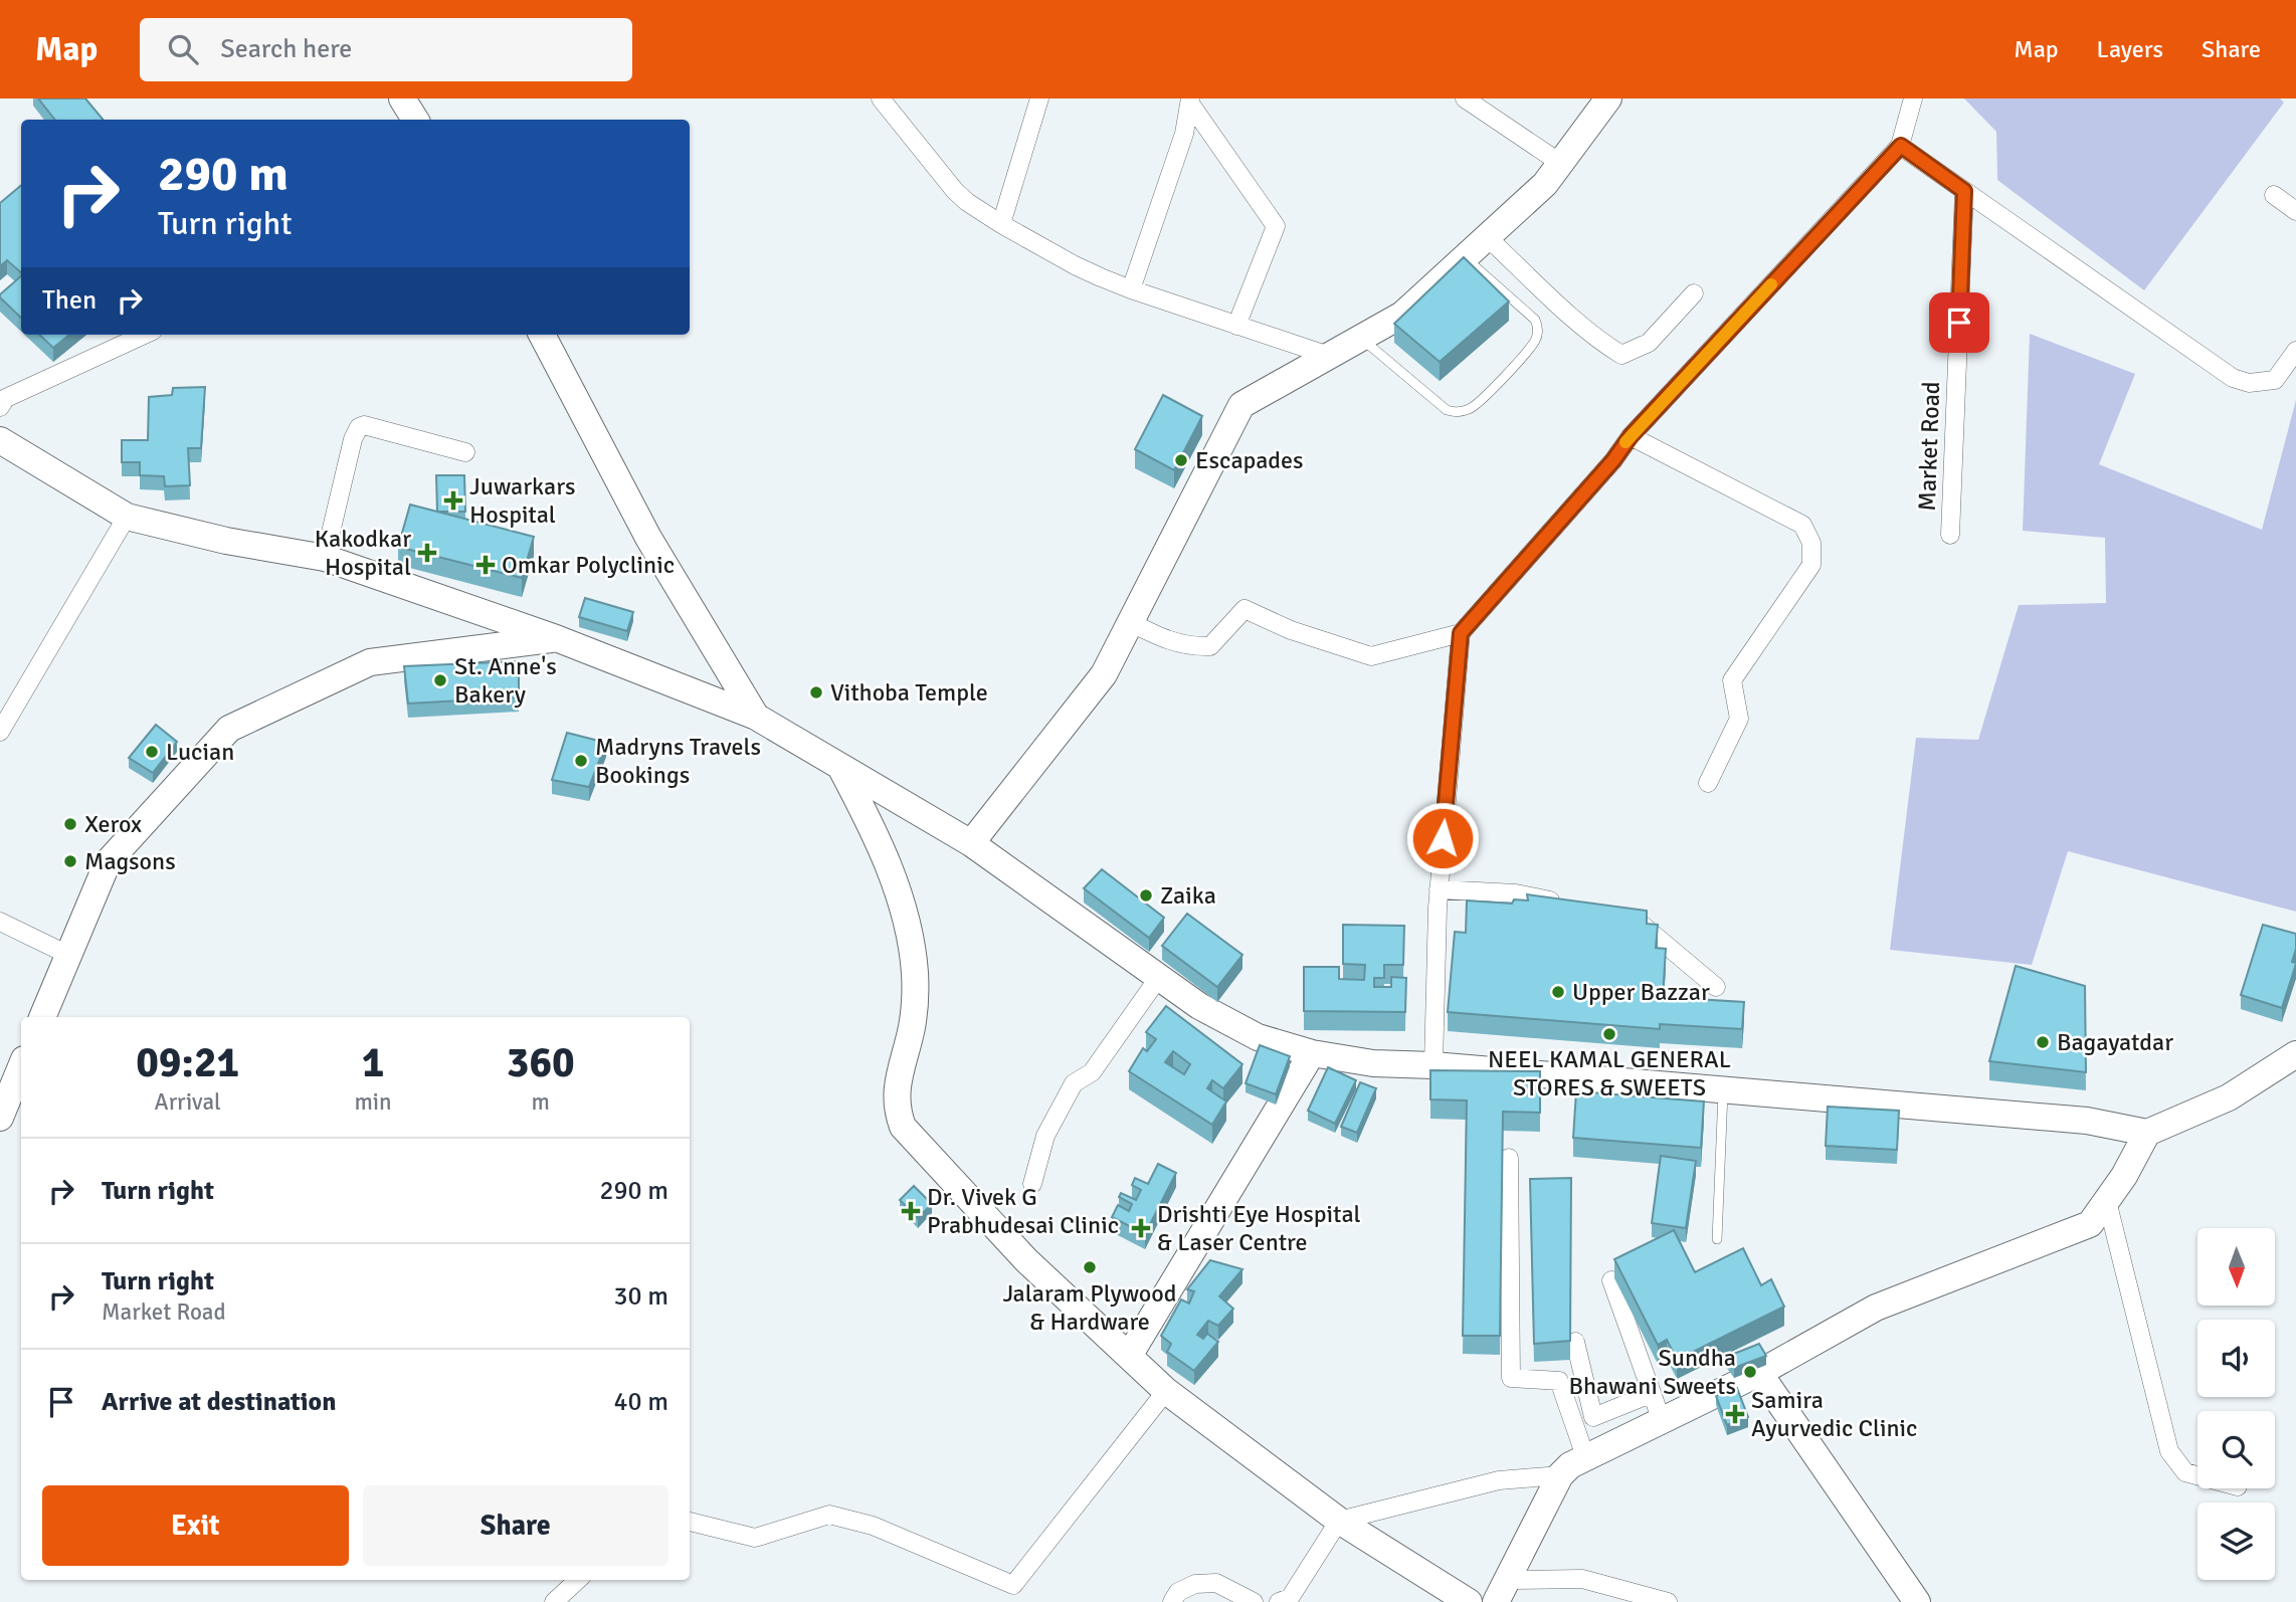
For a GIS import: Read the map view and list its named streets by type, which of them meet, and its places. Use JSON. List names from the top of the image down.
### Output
{
  "streets": {
    "street": ["Market Road"]
  },
  "places": {
    "other": [
      "Escapades",
      "St. Anne's Bakery",
      "Vithoba Temple",
      "Lucian",
      "Madryns Travels Bookings",
      "Xerox",
      "Magsons",
      "Zaika",
      "Upper Bazzar",
      "NEEL KAMAL GENERAL STORES & SWEETS",
      "Bagayatdar",
      "Jalaram Plywood & Hardware",
      "Sundha Bhawani Sweets"
    ],
    "health": [
      "Juwarkars Hospital",
      "Kakodkar Hospital",
      "Omkar Polyclinic",
      "Dr. Vivek G Prabhudesai Clinic",
      "Drishti Eye Hospital & Laser Centre",
      "Samira Ayurvedic Clinic"
    ]
  },
  "north": "bottom",
  "page": {
    "header": "Map",
    "search": "Search here",
    "nav": ["Map", "Layers", "Share"],
    "turn": ["290 m", "Turn right"],
    "then": "Then",
    "eta": [
      "09:21",
      "Arrival",
      "1",
      "min",
      "360",
      "m"
    ],
    "list": [
      {
        "name": "Turn right",
        "value": "290 m"
      },
      {
        "name": "Turn right",
        "note": "Market Road",
        "value": "30 m"
      },
      {
        "name": "Arrive at destination",
        "value": "40 m"
      }
    ],
    "buttons": ["Exit", "Share"]
  }
}
